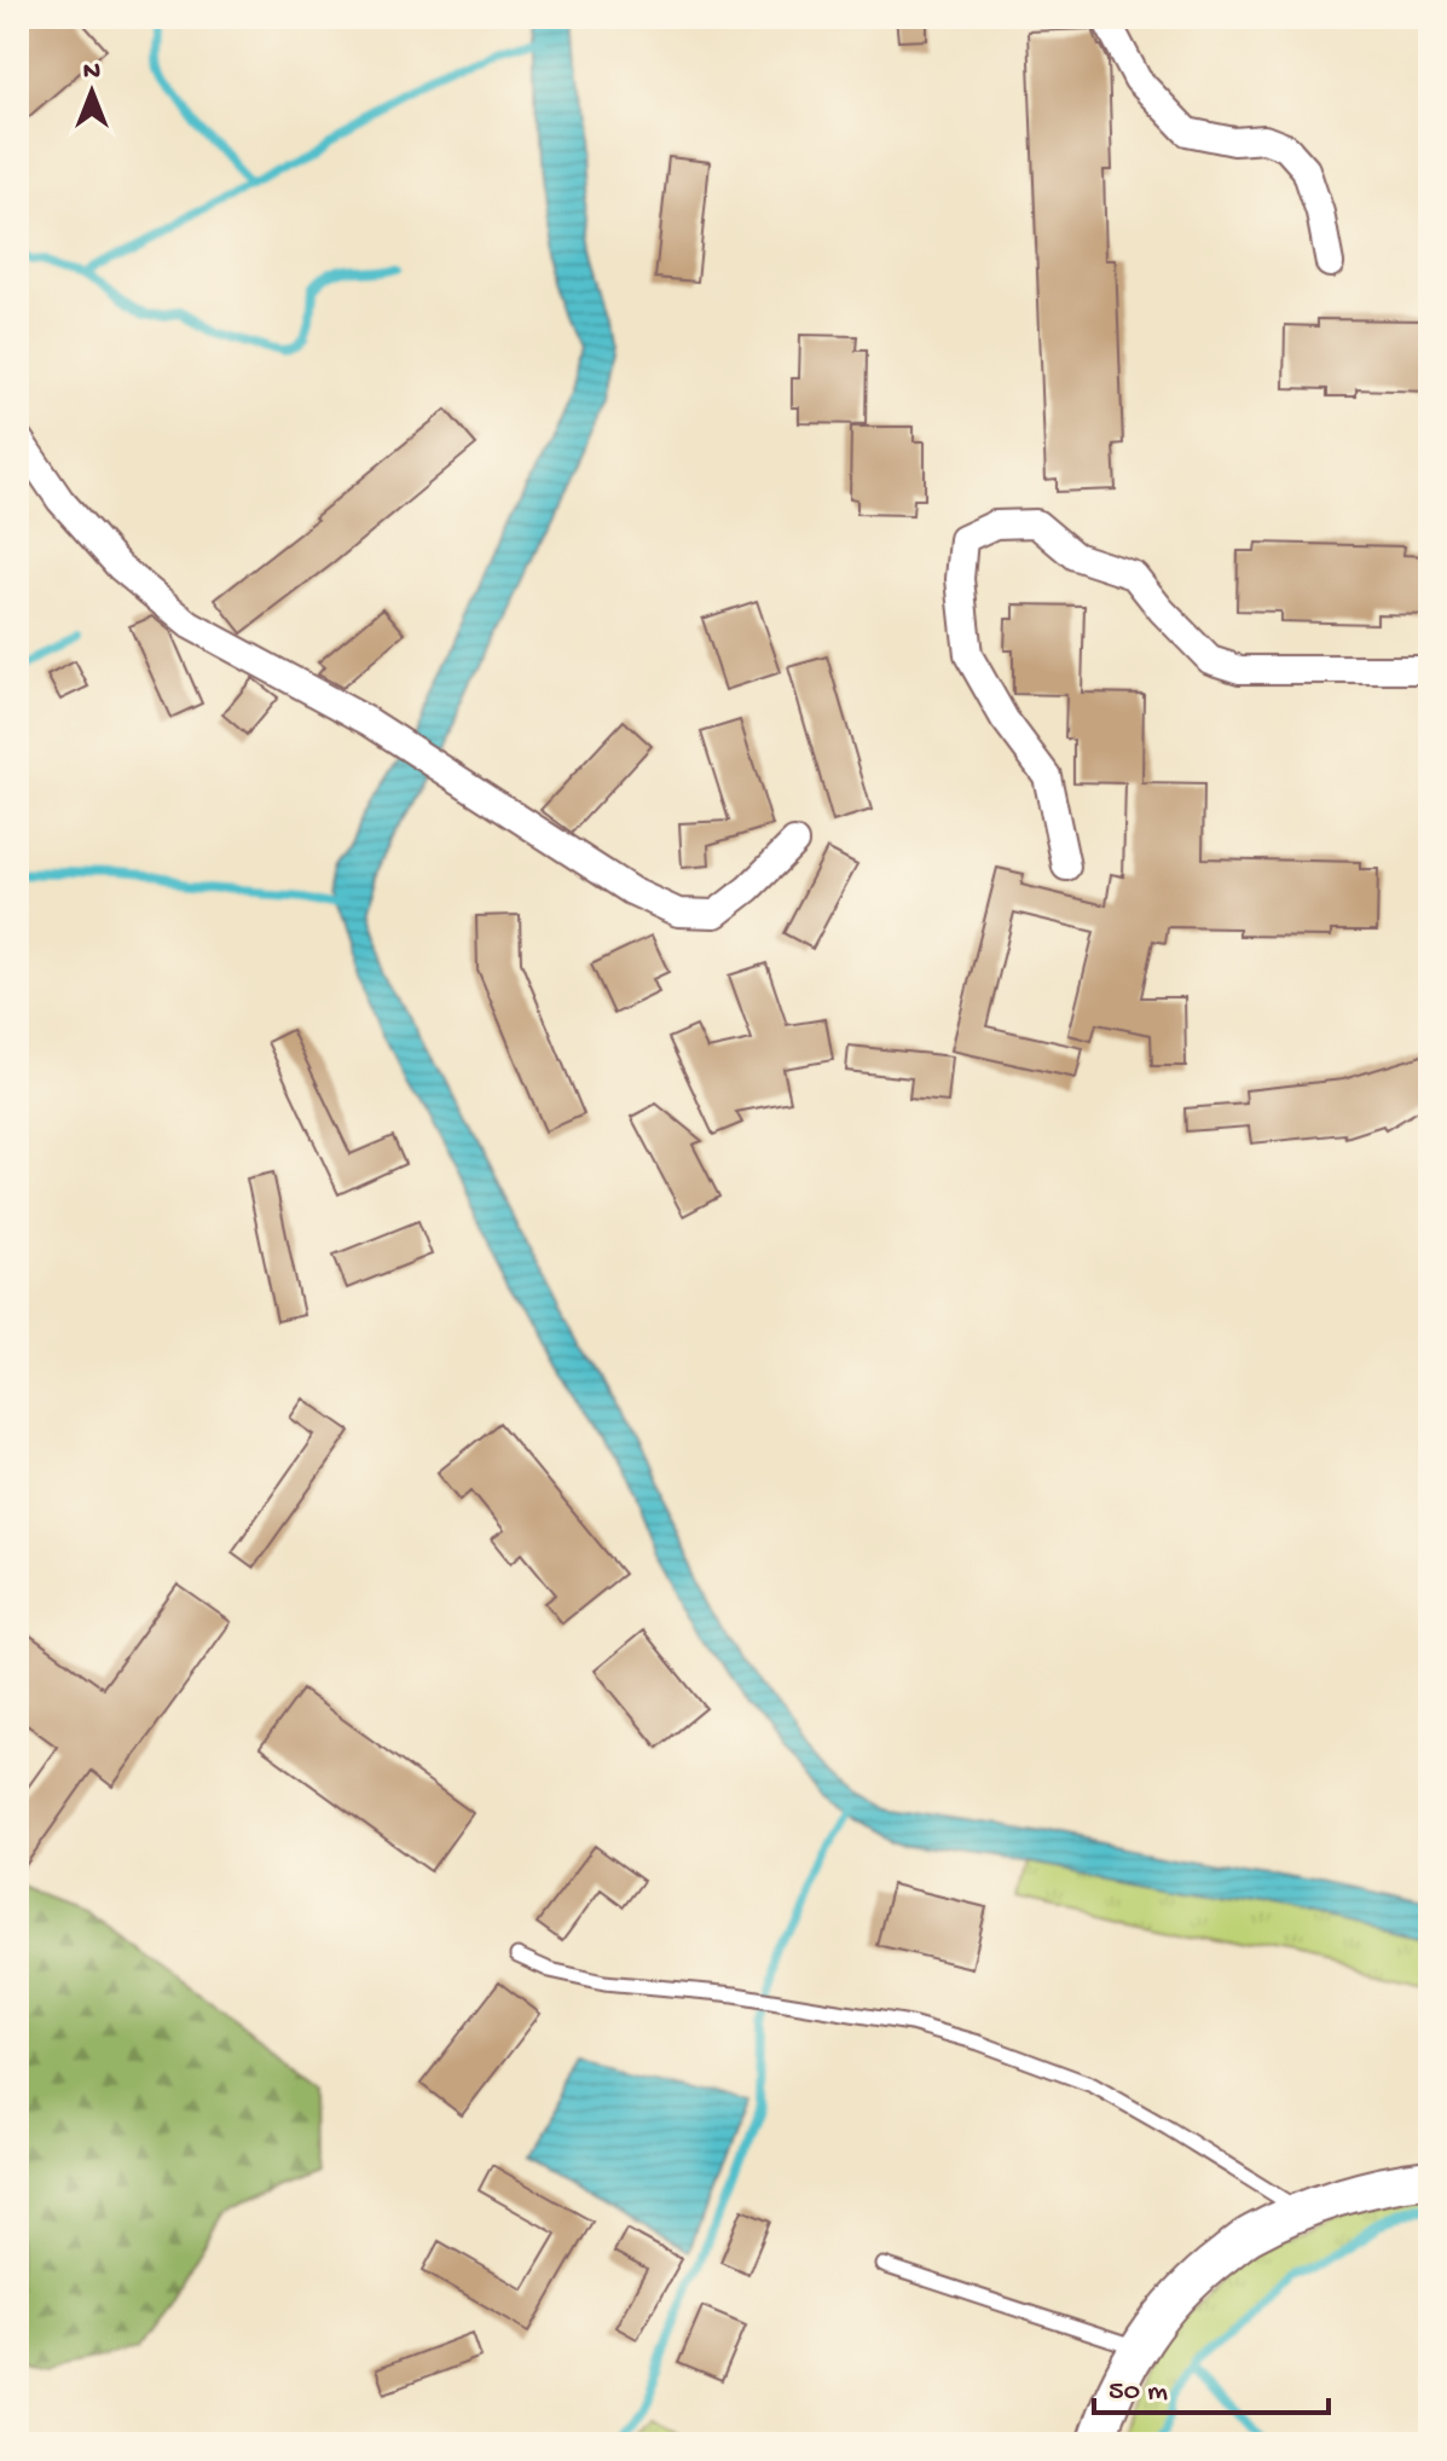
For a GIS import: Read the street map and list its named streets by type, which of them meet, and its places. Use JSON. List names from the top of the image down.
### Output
{
  "scale_bar": "50 m",
  "north": "top"
}
